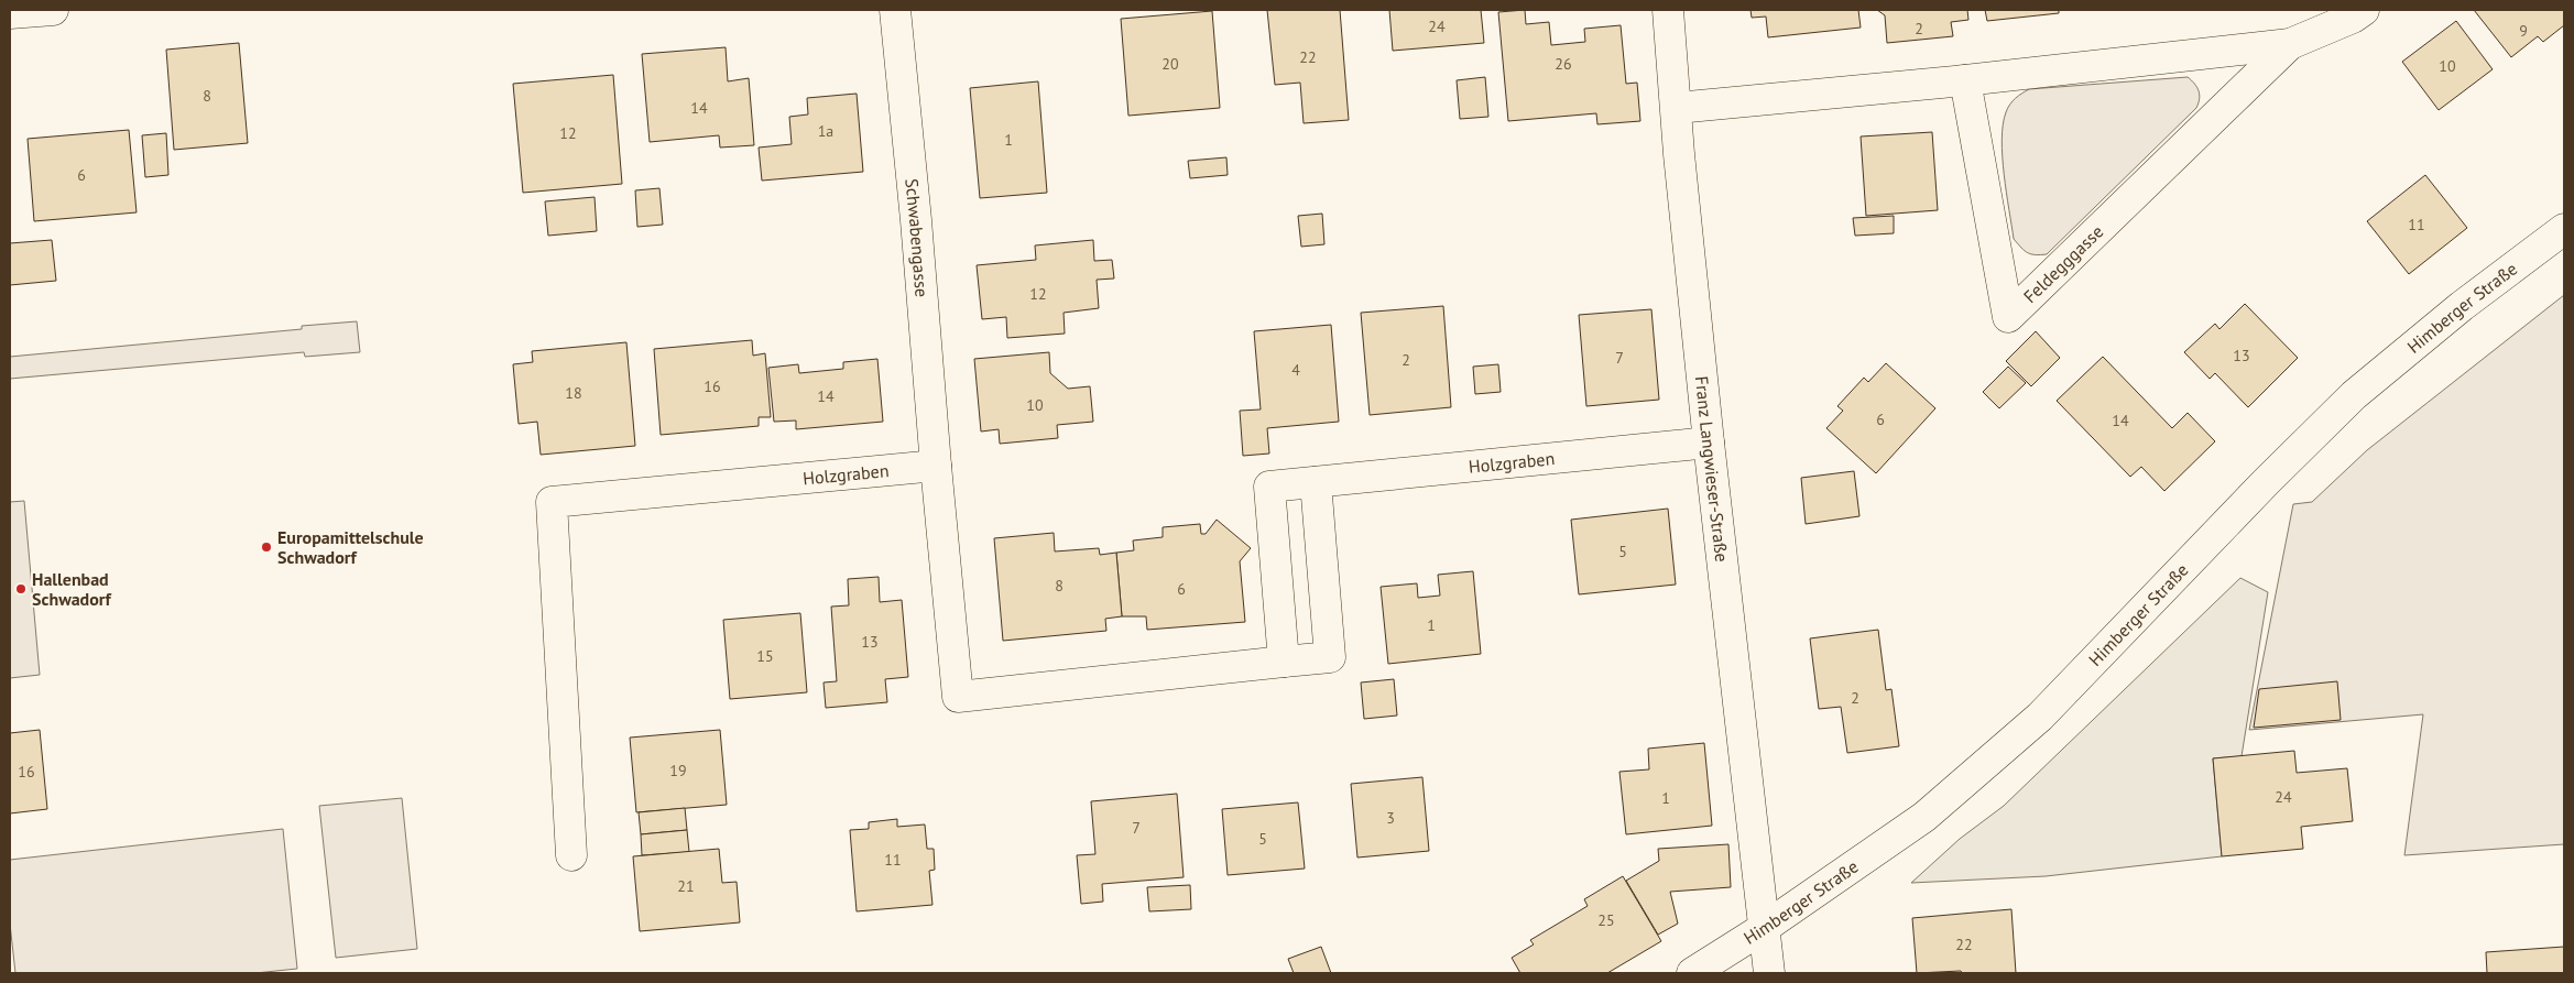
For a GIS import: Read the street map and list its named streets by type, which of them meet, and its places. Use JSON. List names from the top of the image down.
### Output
{
  "streets": {
    "street": [
      "Schwabengasse",
      "Feldegggasse",
      "Himberger Straße",
      "Holzgraben",
      "Franz Langwieser-Straße"
    ]
  },
  "crossings": [
    ["Schwabengasse", "Holzgraben"],
    ["Feldegggasse", "Franz Langwieser-Straße"],
    ["Himberger Straße", "Franz Langwieser-Straße"],
    ["Holzgraben", "Franz Langwieser-Straße"]
  ],
  "places": ["Europamittelschule Schwadorf", "Hallenbad Schwadorf"],
  "house_numbers": [
    "24",
    "2",
    "9",
    "22",
    "20",
    "26",
    "10",
    "8",
    "14",
    "1a",
    "12",
    "1",
    "6",
    "11",
    "12",
    "13",
    "7",
    "2",
    "4",
    "16",
    "18",
    "14",
    "10",
    "6",
    "14",
    "5",
    "8",
    "6",
    "1",
    "13",
    "15",
    "2",
    "19",
    "16",
    "24",
    "1",
    "3",
    "7",
    "5",
    "11",
    "21",
    "25",
    "22"
  ]
}
